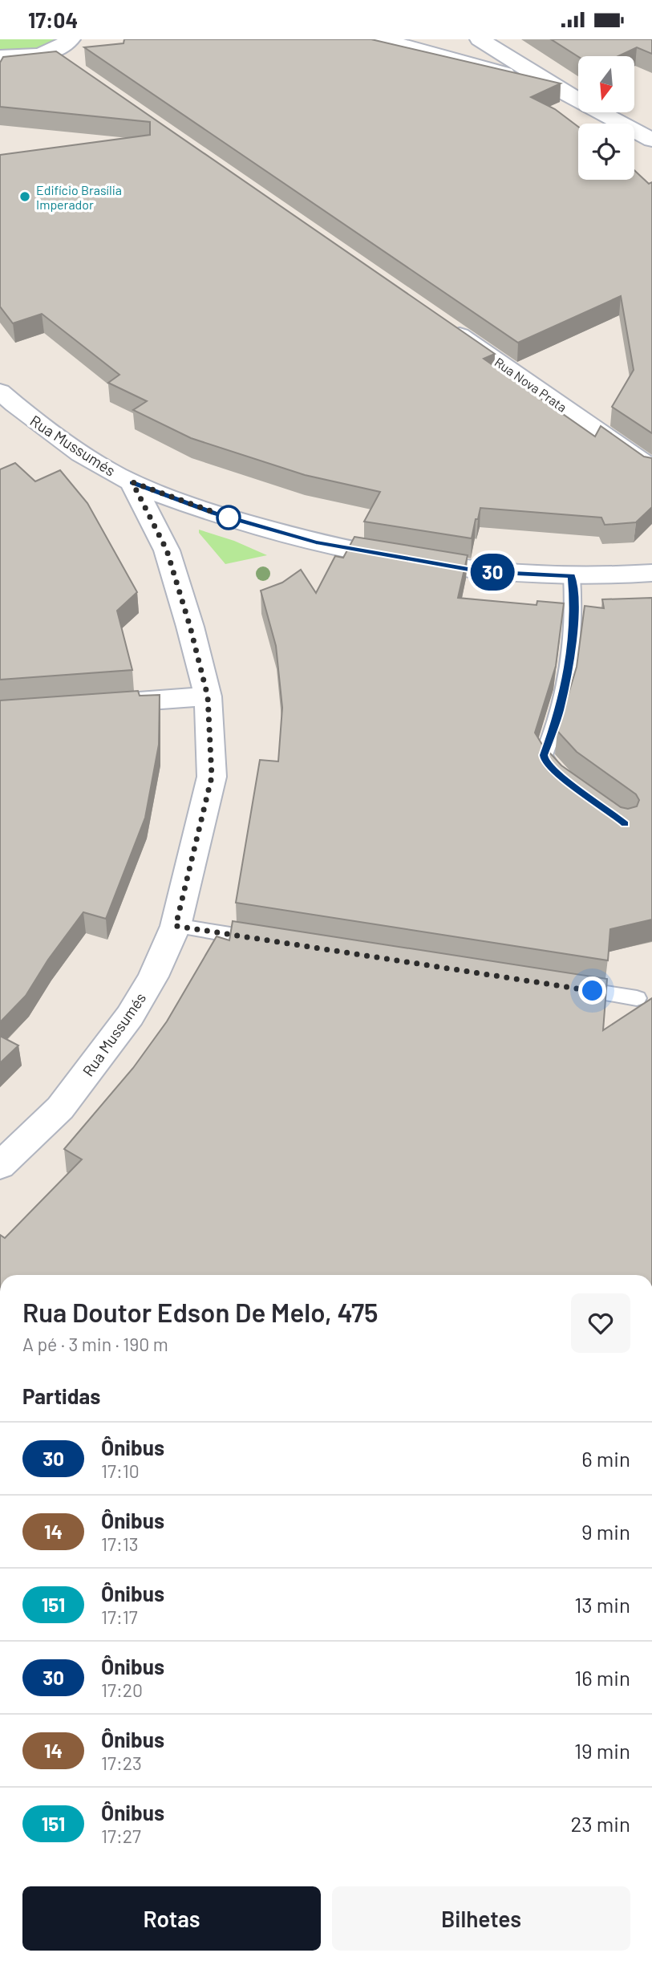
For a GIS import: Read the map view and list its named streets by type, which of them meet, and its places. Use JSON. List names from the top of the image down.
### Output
{
  "streets": {
    "street": ["Rua Nova Prata", "Rua Mussumés"]
  },
  "places": ["Edifício Brasília Imperador"],
  "lines": ["bus line 30"],
  "north": "bottom",
  "page": {
    "status": "17:04",
    "on_map": "30",
    "heading": [
      ["Rua Doutor Edson De Melo, 475", "A pé · 3 min · 190 m"],
      "Partidas"
    ],
    "list": [
      {
        "mark": "30",
        "name": "Ônibus",
        "note": "17:10",
        "value": "6 min"
      },
      {
        "mark": "14",
        "name": "Ônibus",
        "note": "17:13",
        "value": "9 min"
      },
      {
        "mark": "151",
        "name": "Ônibus",
        "note": "17:17",
        "value": "13 min"
      },
      {
        "mark": "30",
        "name": "Ônibus",
        "note": "17:20",
        "value": "16 min"
      },
      {
        "mark": "14",
        "name": "Ônibus",
        "note": "17:23",
        "value": "19 min"
      },
      {
        "mark": "151",
        "name": "Ônibus",
        "note": "17:27",
        "value": "23 min"
      }
    ],
    "buttons": ["Rotas", "Bilhetes"]
  }
}
